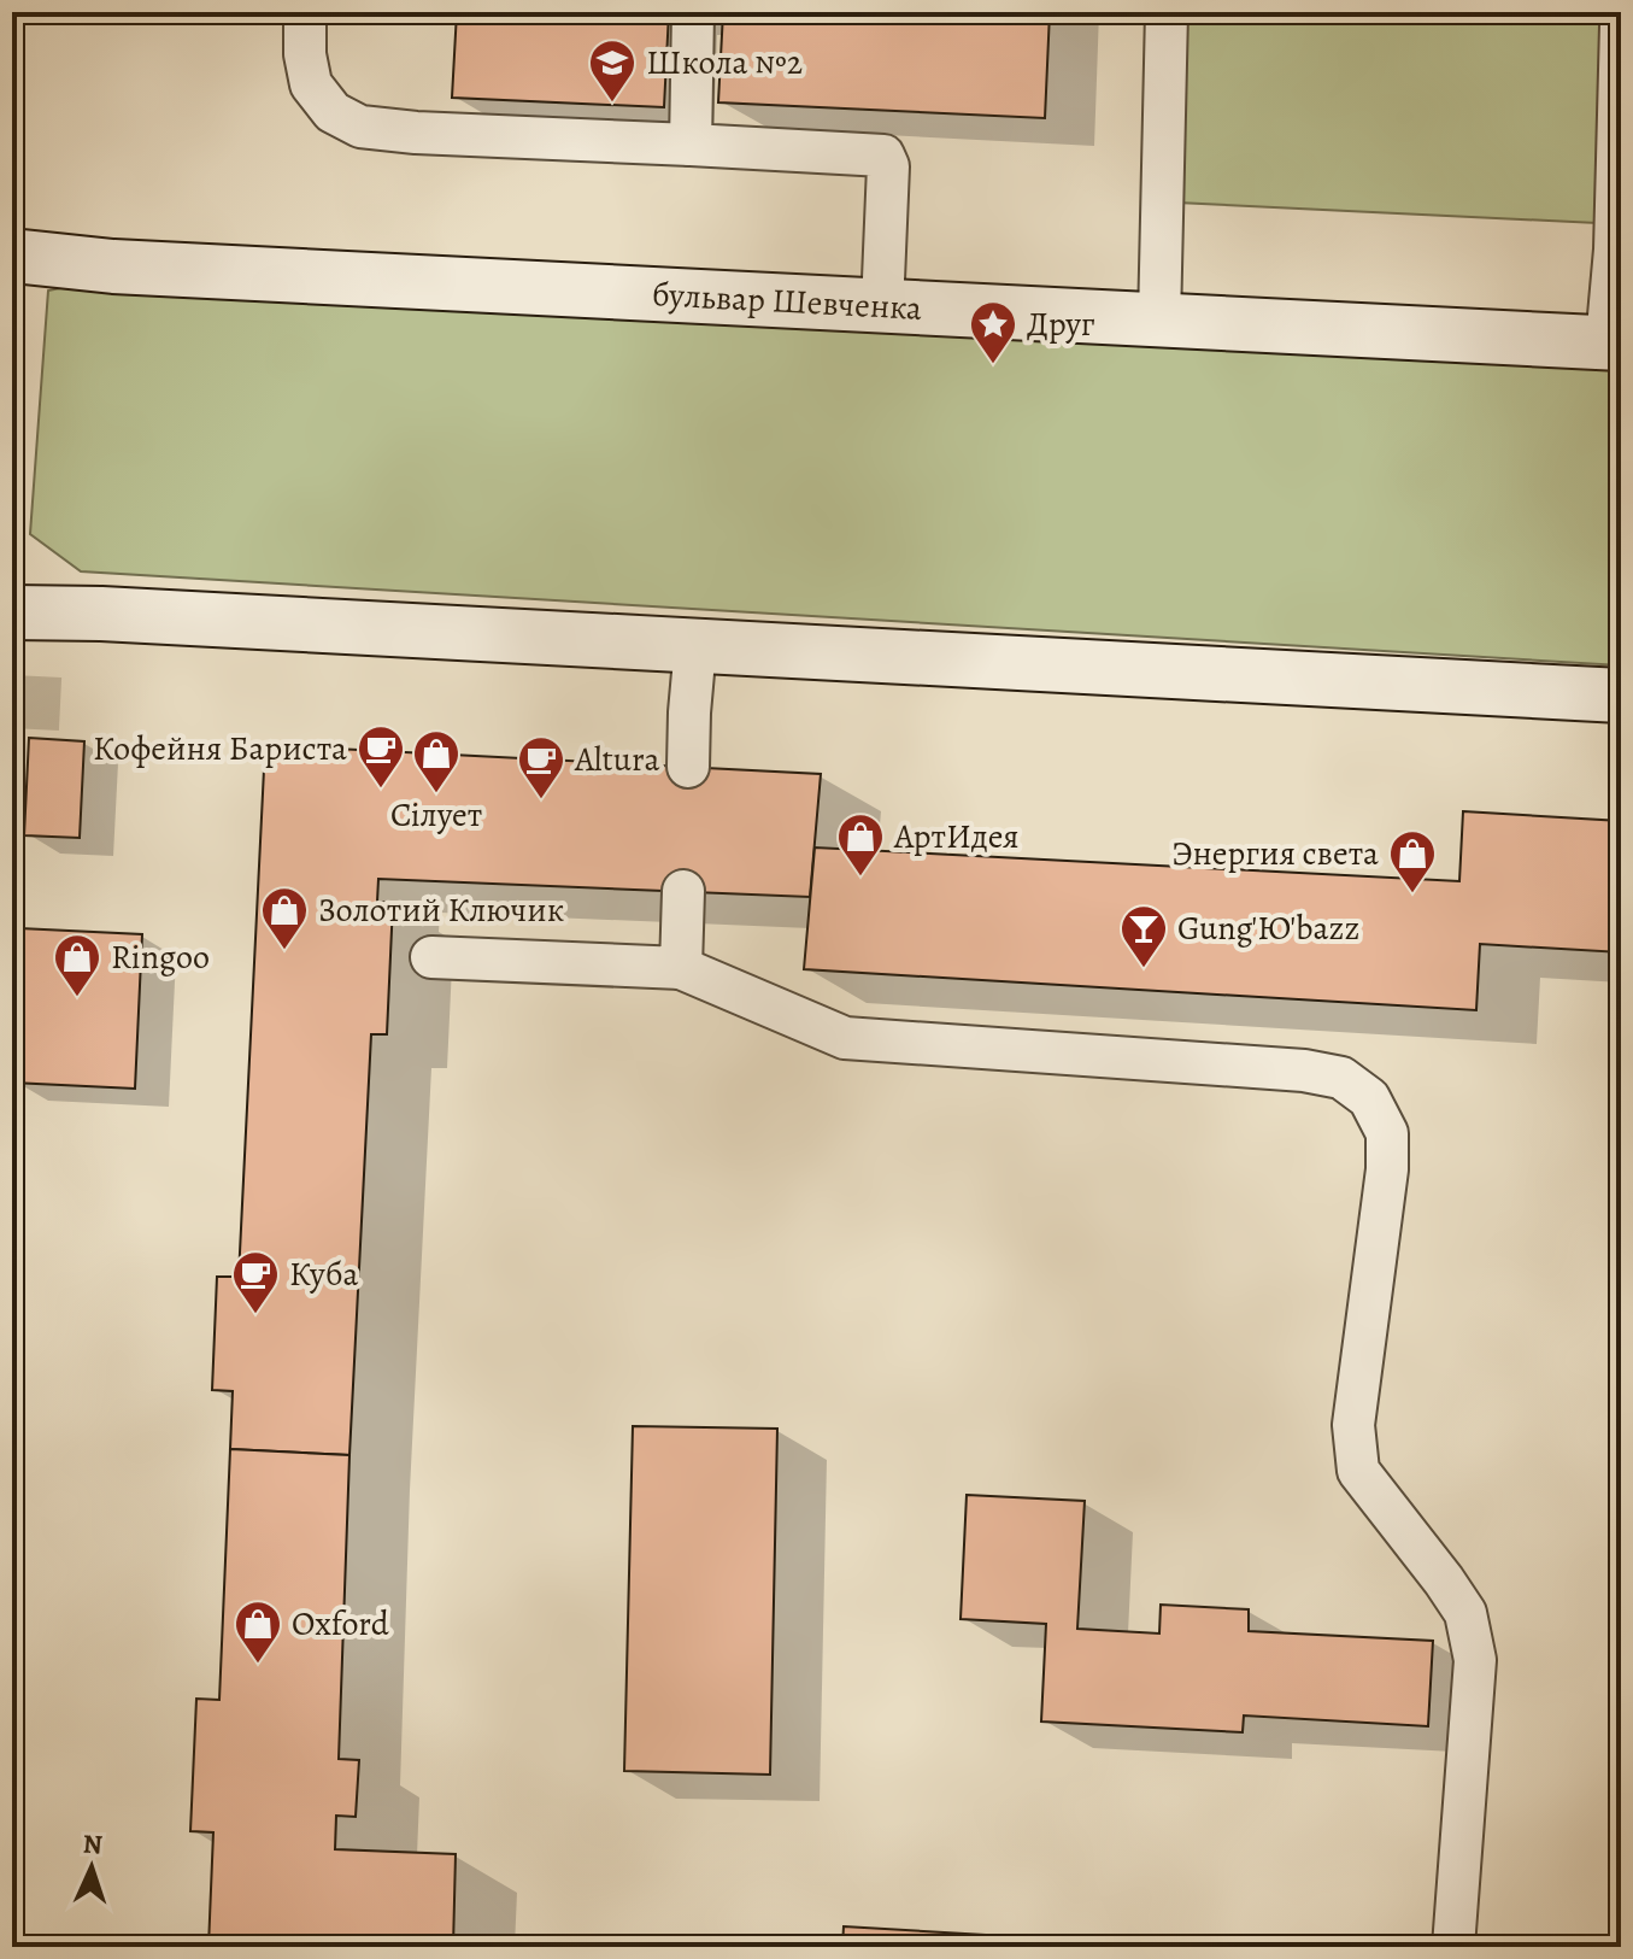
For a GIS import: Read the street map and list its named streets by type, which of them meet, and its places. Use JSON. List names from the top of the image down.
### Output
{
  "streets": {
    "main road": ["бульвар Шевченка"]
  },
  "places": {
    "school or university": ["Школа №2"],
    "place": ["Друг"],
    "cafe": ["Кофейня Бариста", "Altura", "Куба"],
    "shop": [
      "Сілует",
      "АртИдея",
      "Энергия света",
      "Золотий Ключик",
      "Ringoo",
      "Oxford"
    ],
    "bar": ["Gung'Ю'bazz"]
  },
  "north": "top"
}
